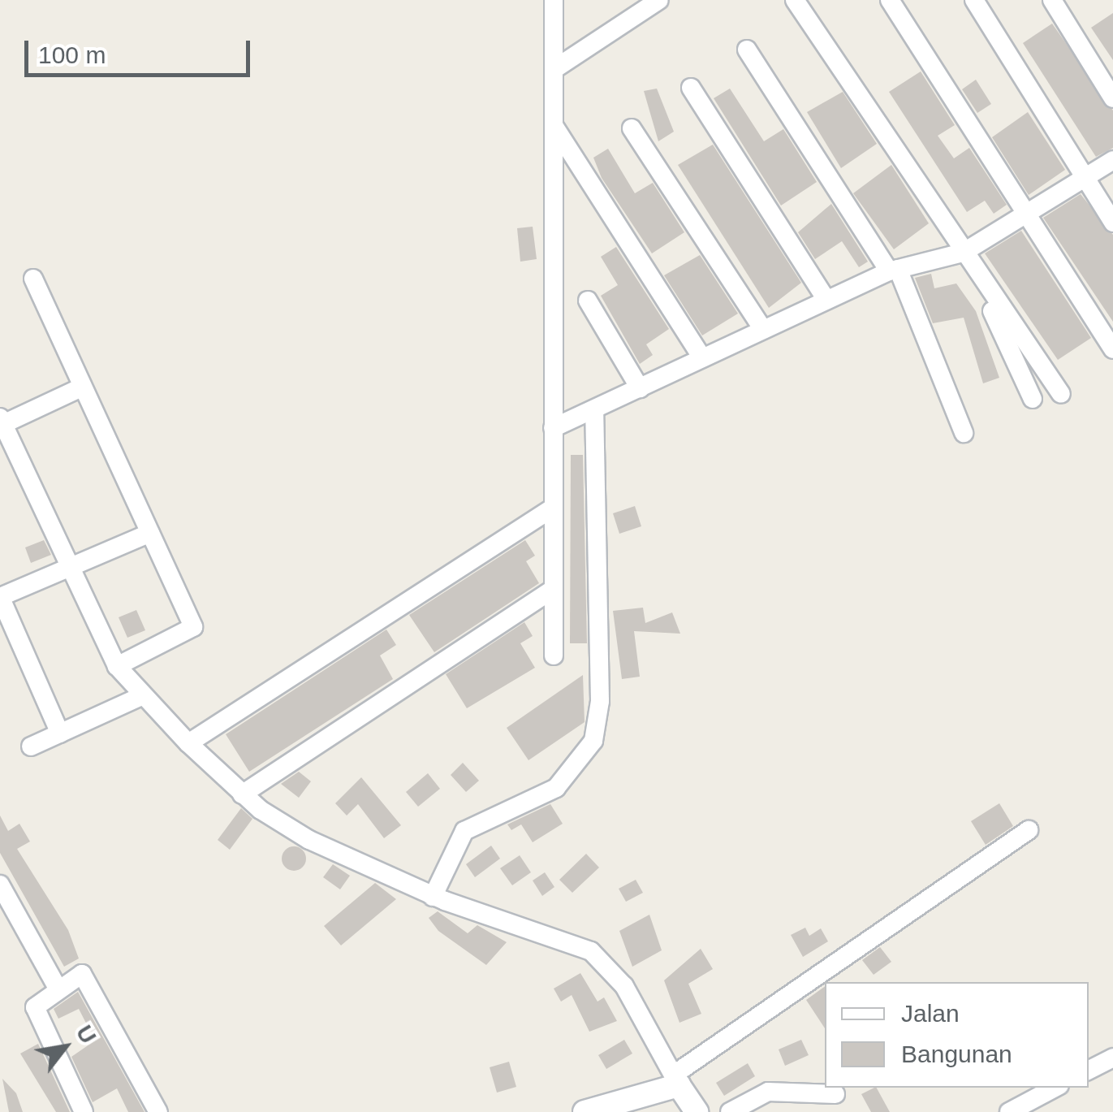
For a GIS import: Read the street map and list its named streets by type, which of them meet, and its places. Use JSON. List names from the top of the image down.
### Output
{
  "legend": ["Jalan", "Bangunan"],
  "scale_bar": "100 m",
  "north": "top right"
}
